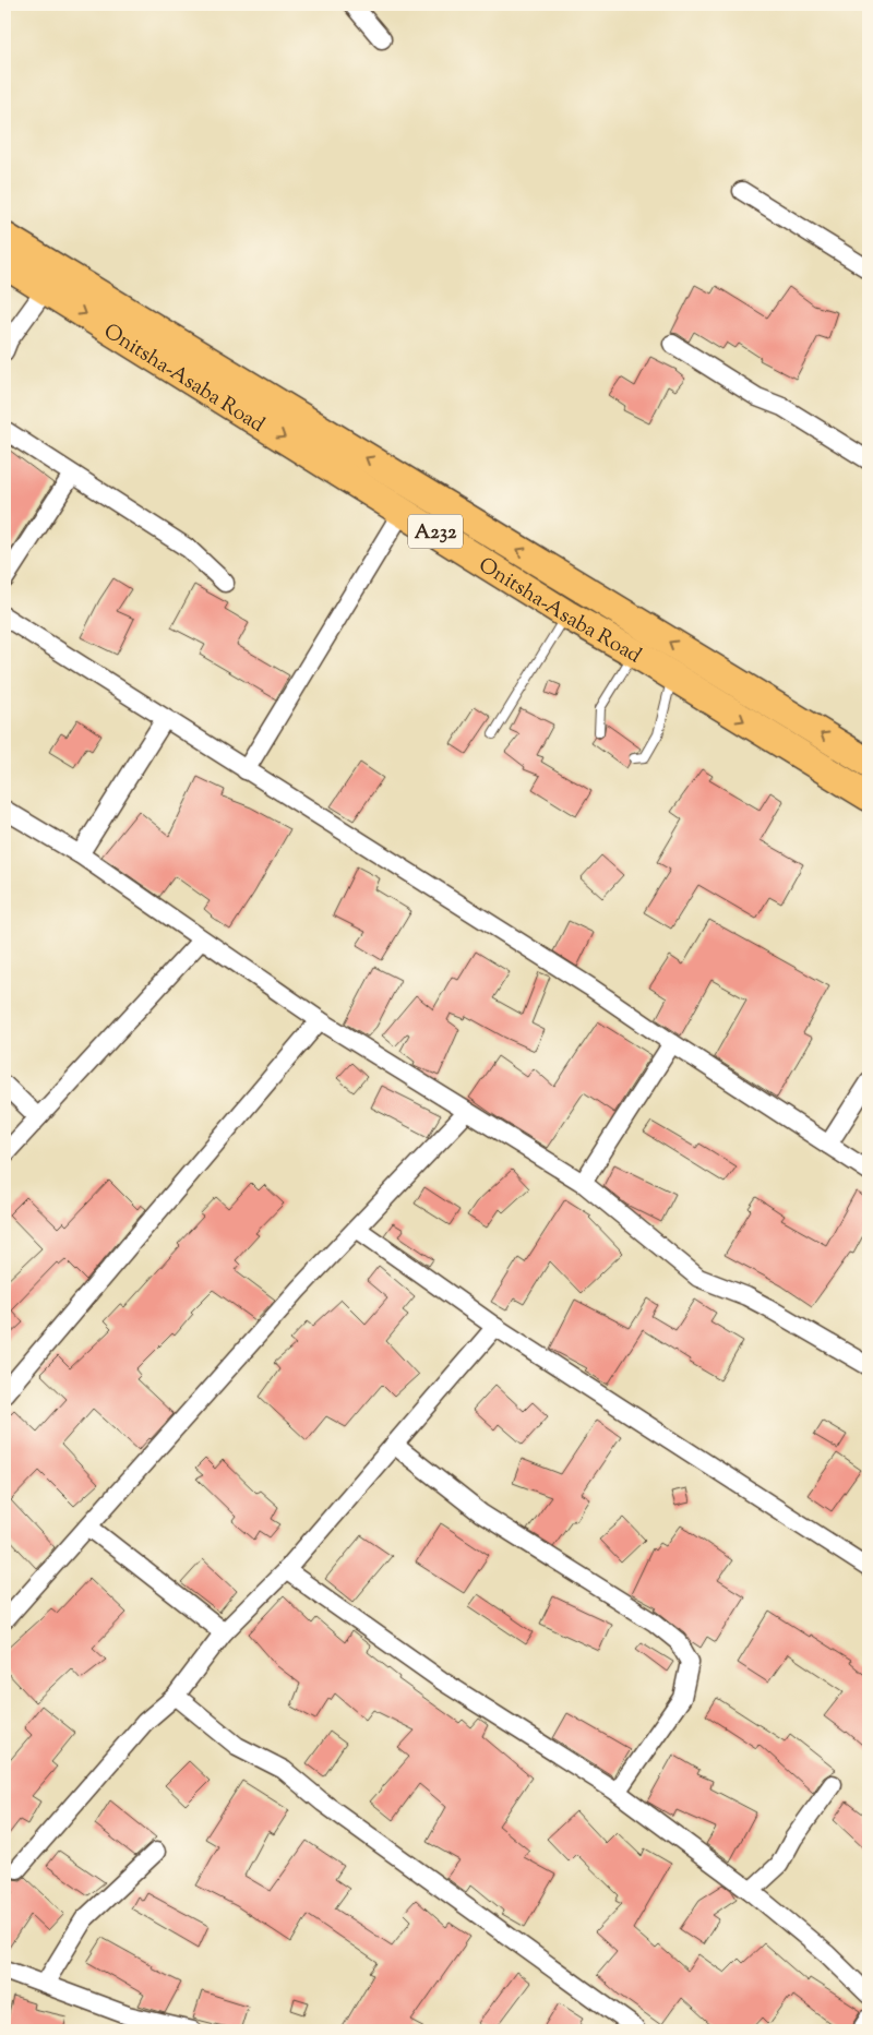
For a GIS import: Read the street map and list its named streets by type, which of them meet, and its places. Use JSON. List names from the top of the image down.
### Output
{
  "streets": {
    "highway": ["Onitsha-Asaba Road", "A232"]
  }
}
